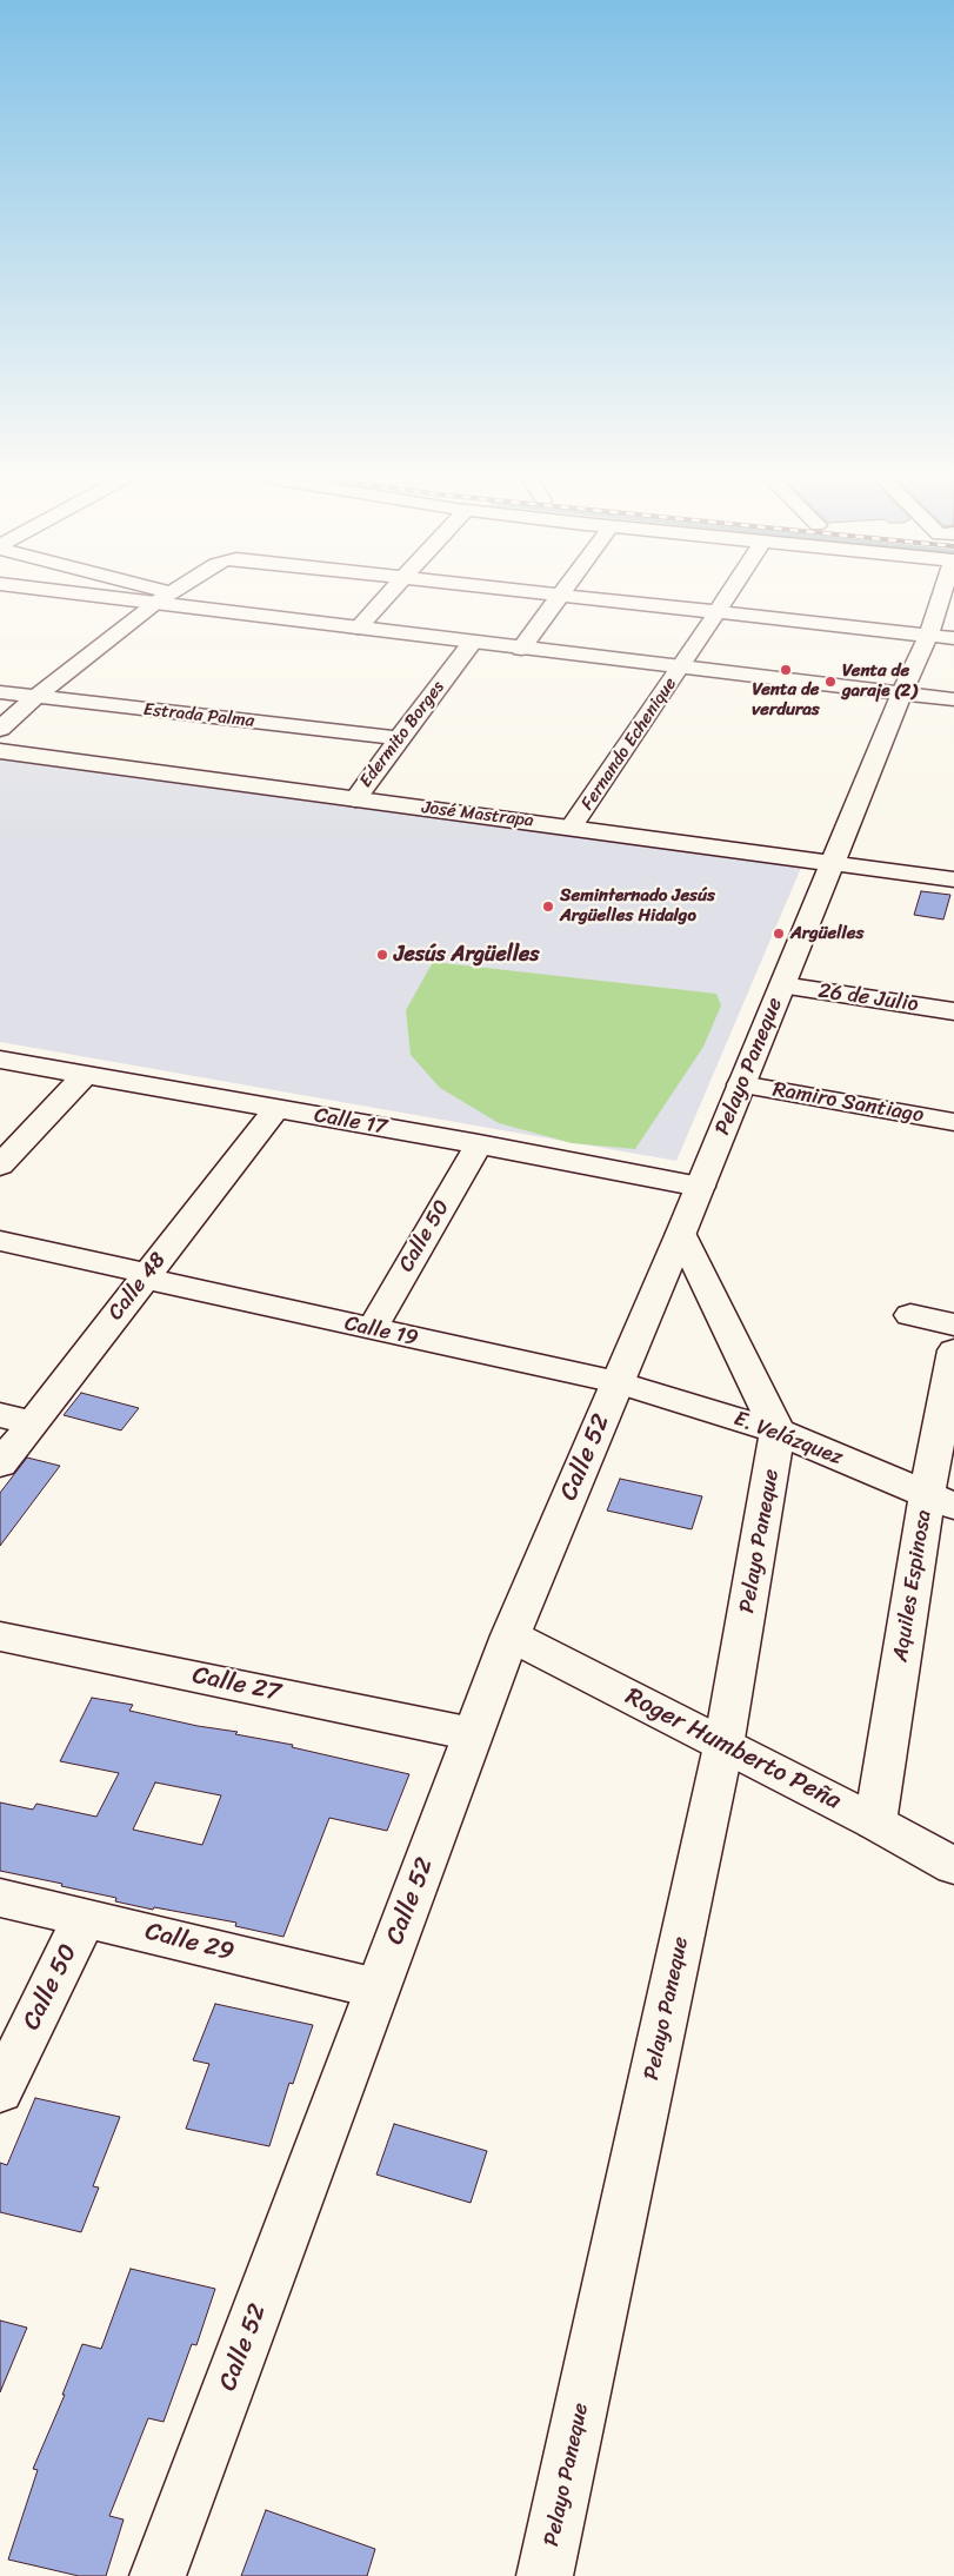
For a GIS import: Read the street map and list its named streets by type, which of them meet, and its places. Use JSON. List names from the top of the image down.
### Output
{
  "streets": {
    "street": [
      "Estrada Palma",
      "Edermito Borges",
      "Fernando Echenique",
      "José Mastrapa",
      "26 de Julio",
      "Pelayo Paneque",
      "Ramiro Santiago",
      "Calle 17",
      "Calle 50",
      "Calle 48",
      "Calle 19",
      "E. Velázquez",
      "Calle 52",
      "Aquiles Espinosa",
      "Calle 27",
      "Roger Humberto Peña",
      "Calle 29"
    ]
  },
  "crossings": [
    ["Estrada Palma", "Edermito Borges"],
    ["Edermito Borges", "José Mastrapa"],
    ["Fernando Echenique", "José Mastrapa"],
    ["José Mastrapa", "Pelayo Paneque"],
    ["26 de Julio", "Pelayo Paneque"],
    ["Pelayo Paneque", "Ramiro Santiago"],
    ["Pelayo Paneque", "Calle 17"],
    ["Pelayo Paneque", "E. Velázquez"],
    ["Pelayo Paneque", "Calle 52"],
    ["Pelayo Paneque", "Roger Humberto Peña"],
    ["Calle 17", "Calle 50"],
    ["Calle 17", "Calle 48"],
    ["Calle 50", "Calle 19"],
    ["Calle 50", "Calle 29"],
    ["Calle 48", "Calle 19"],
    ["Calle 19", "E. Velázquez"],
    ["Calle 19", "Calle 52"],
    ["E. Velázquez", "Calle 52"],
    ["E. Velázquez", "Aquiles Espinosa"],
    ["Calle 52", "Calle 27"],
    ["Calle 52", "Roger Humberto Peña"],
    ["Calle 52", "Calle 29"],
    ["Aquiles Espinosa", "Roger Humberto Peña"]
  ],
  "places": [
    "Venta de verduras",
    "Venta de garaje (2)",
    "Seminternado Jesús Argüelles Hidalgo",
    "Argüelles",
    "Jesús Argüelles"
  ]
}
